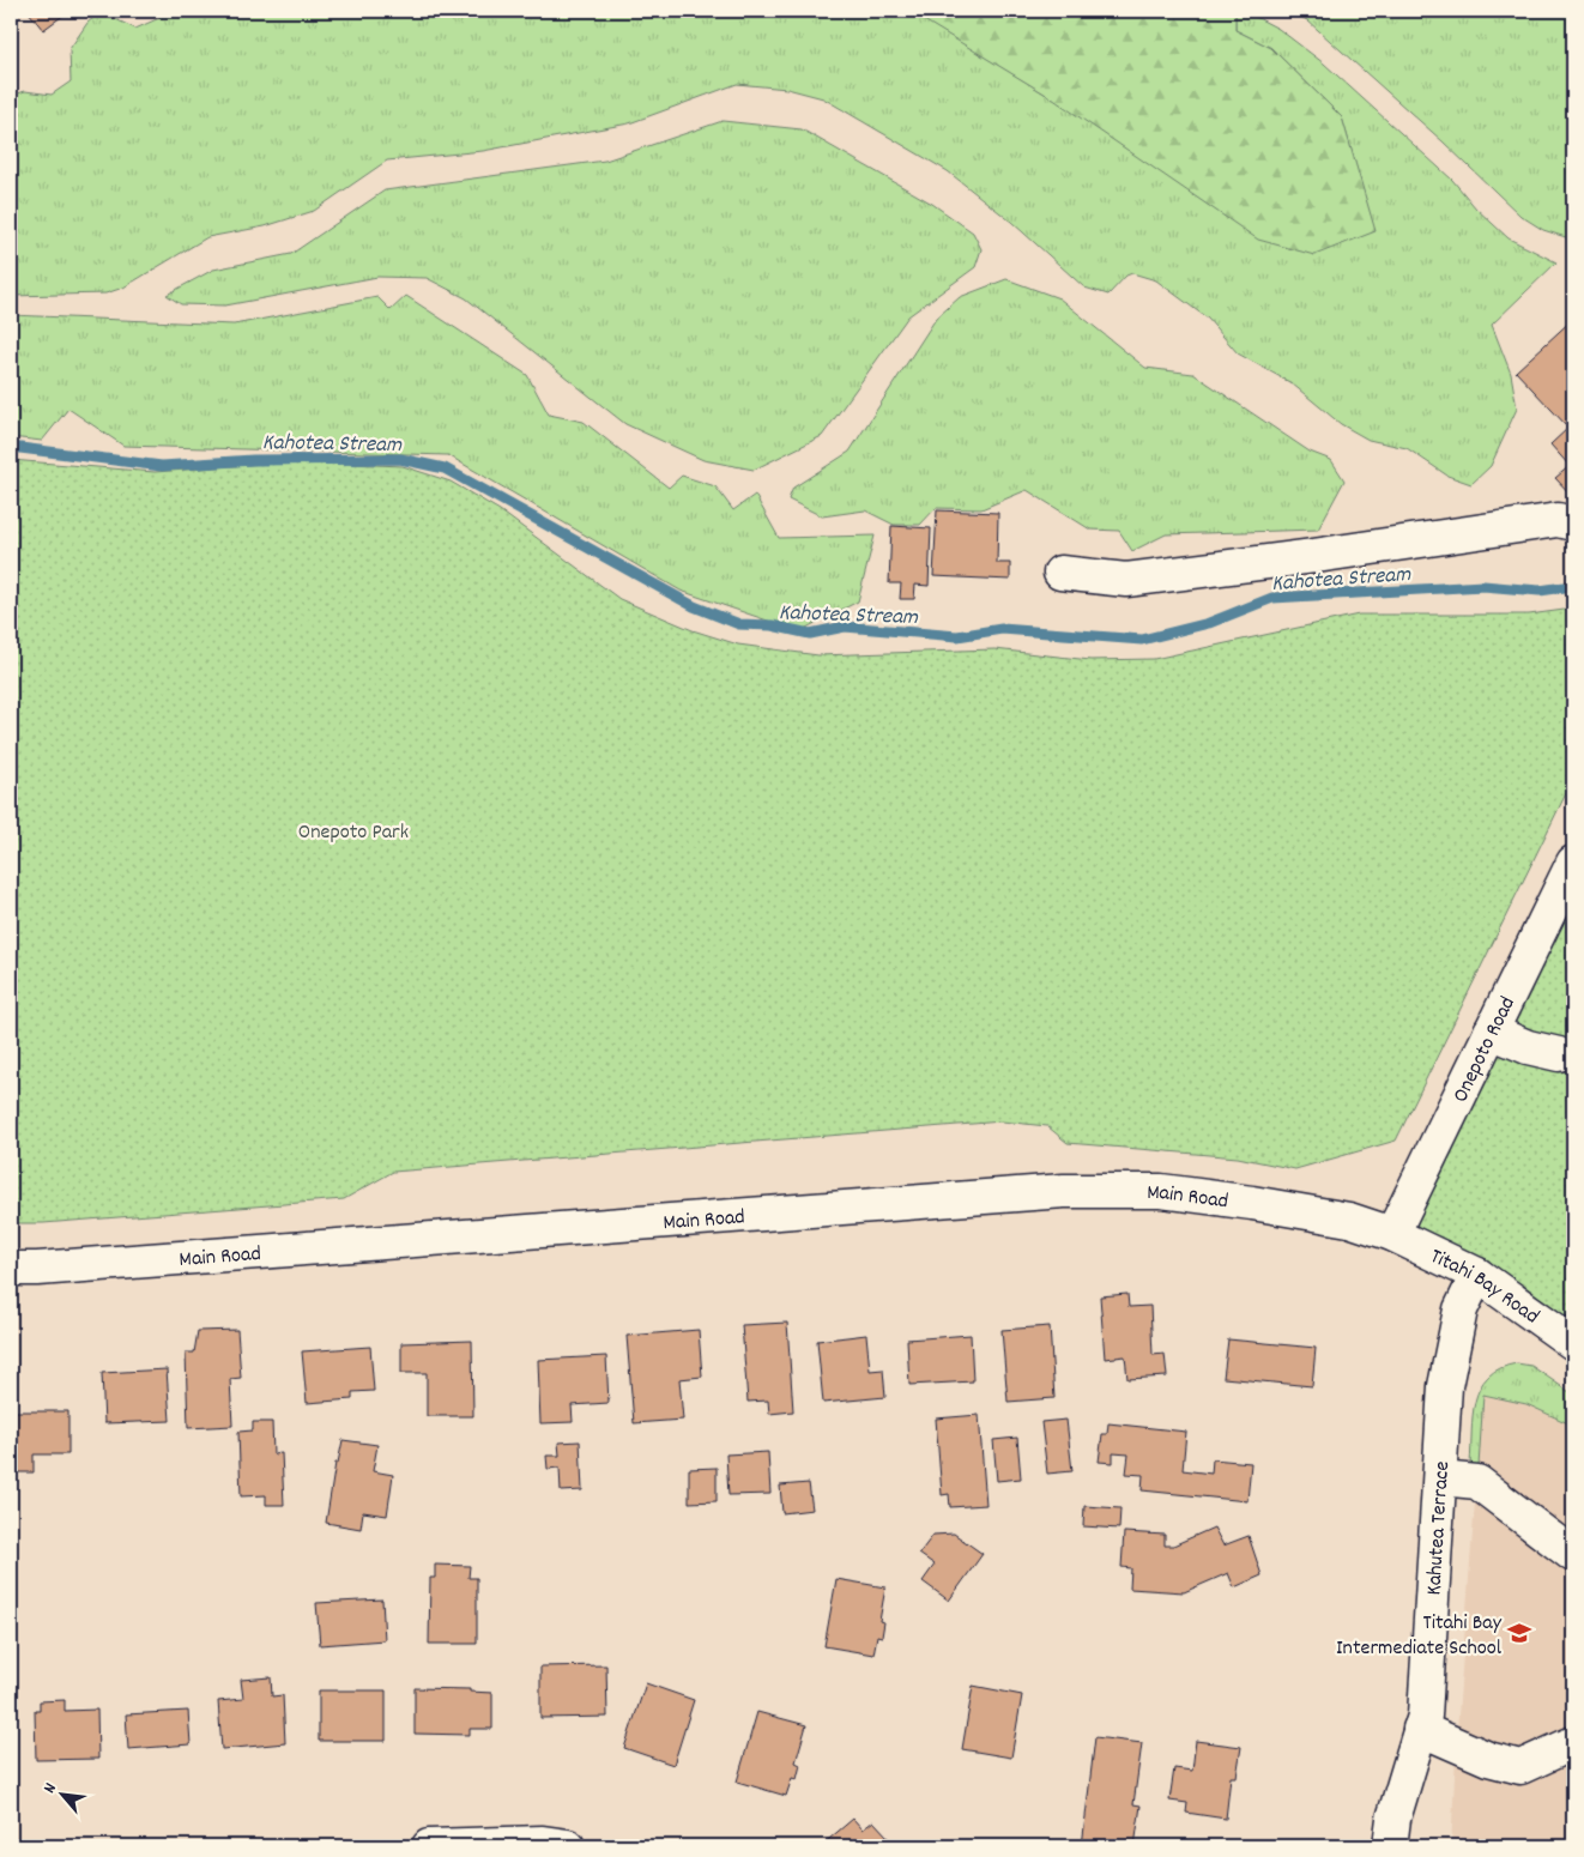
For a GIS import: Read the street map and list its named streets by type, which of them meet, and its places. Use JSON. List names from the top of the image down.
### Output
{
  "streets": {
    "main road": [
      "Onepoto Road",
      "Main Road",
      "Titahi Bay Road",
      "Kahutea Terrace"
    ]
  },
  "crossings": [
    ["Onepoto Road", "Main Road"],
    ["Onepoto Road", "Titahi Bay Road"],
    ["Main Road", "Titahi Bay Road"],
    ["Titahi Bay Road", "Kahutea Terrace"]
  ],
  "water": ["Kahotea Stream"],
  "parks": ["Onepoto Park"],
  "places": {
    "school or university": ["Titahi Bay Intermediate School"]
  },
  "north": "top left"
}
